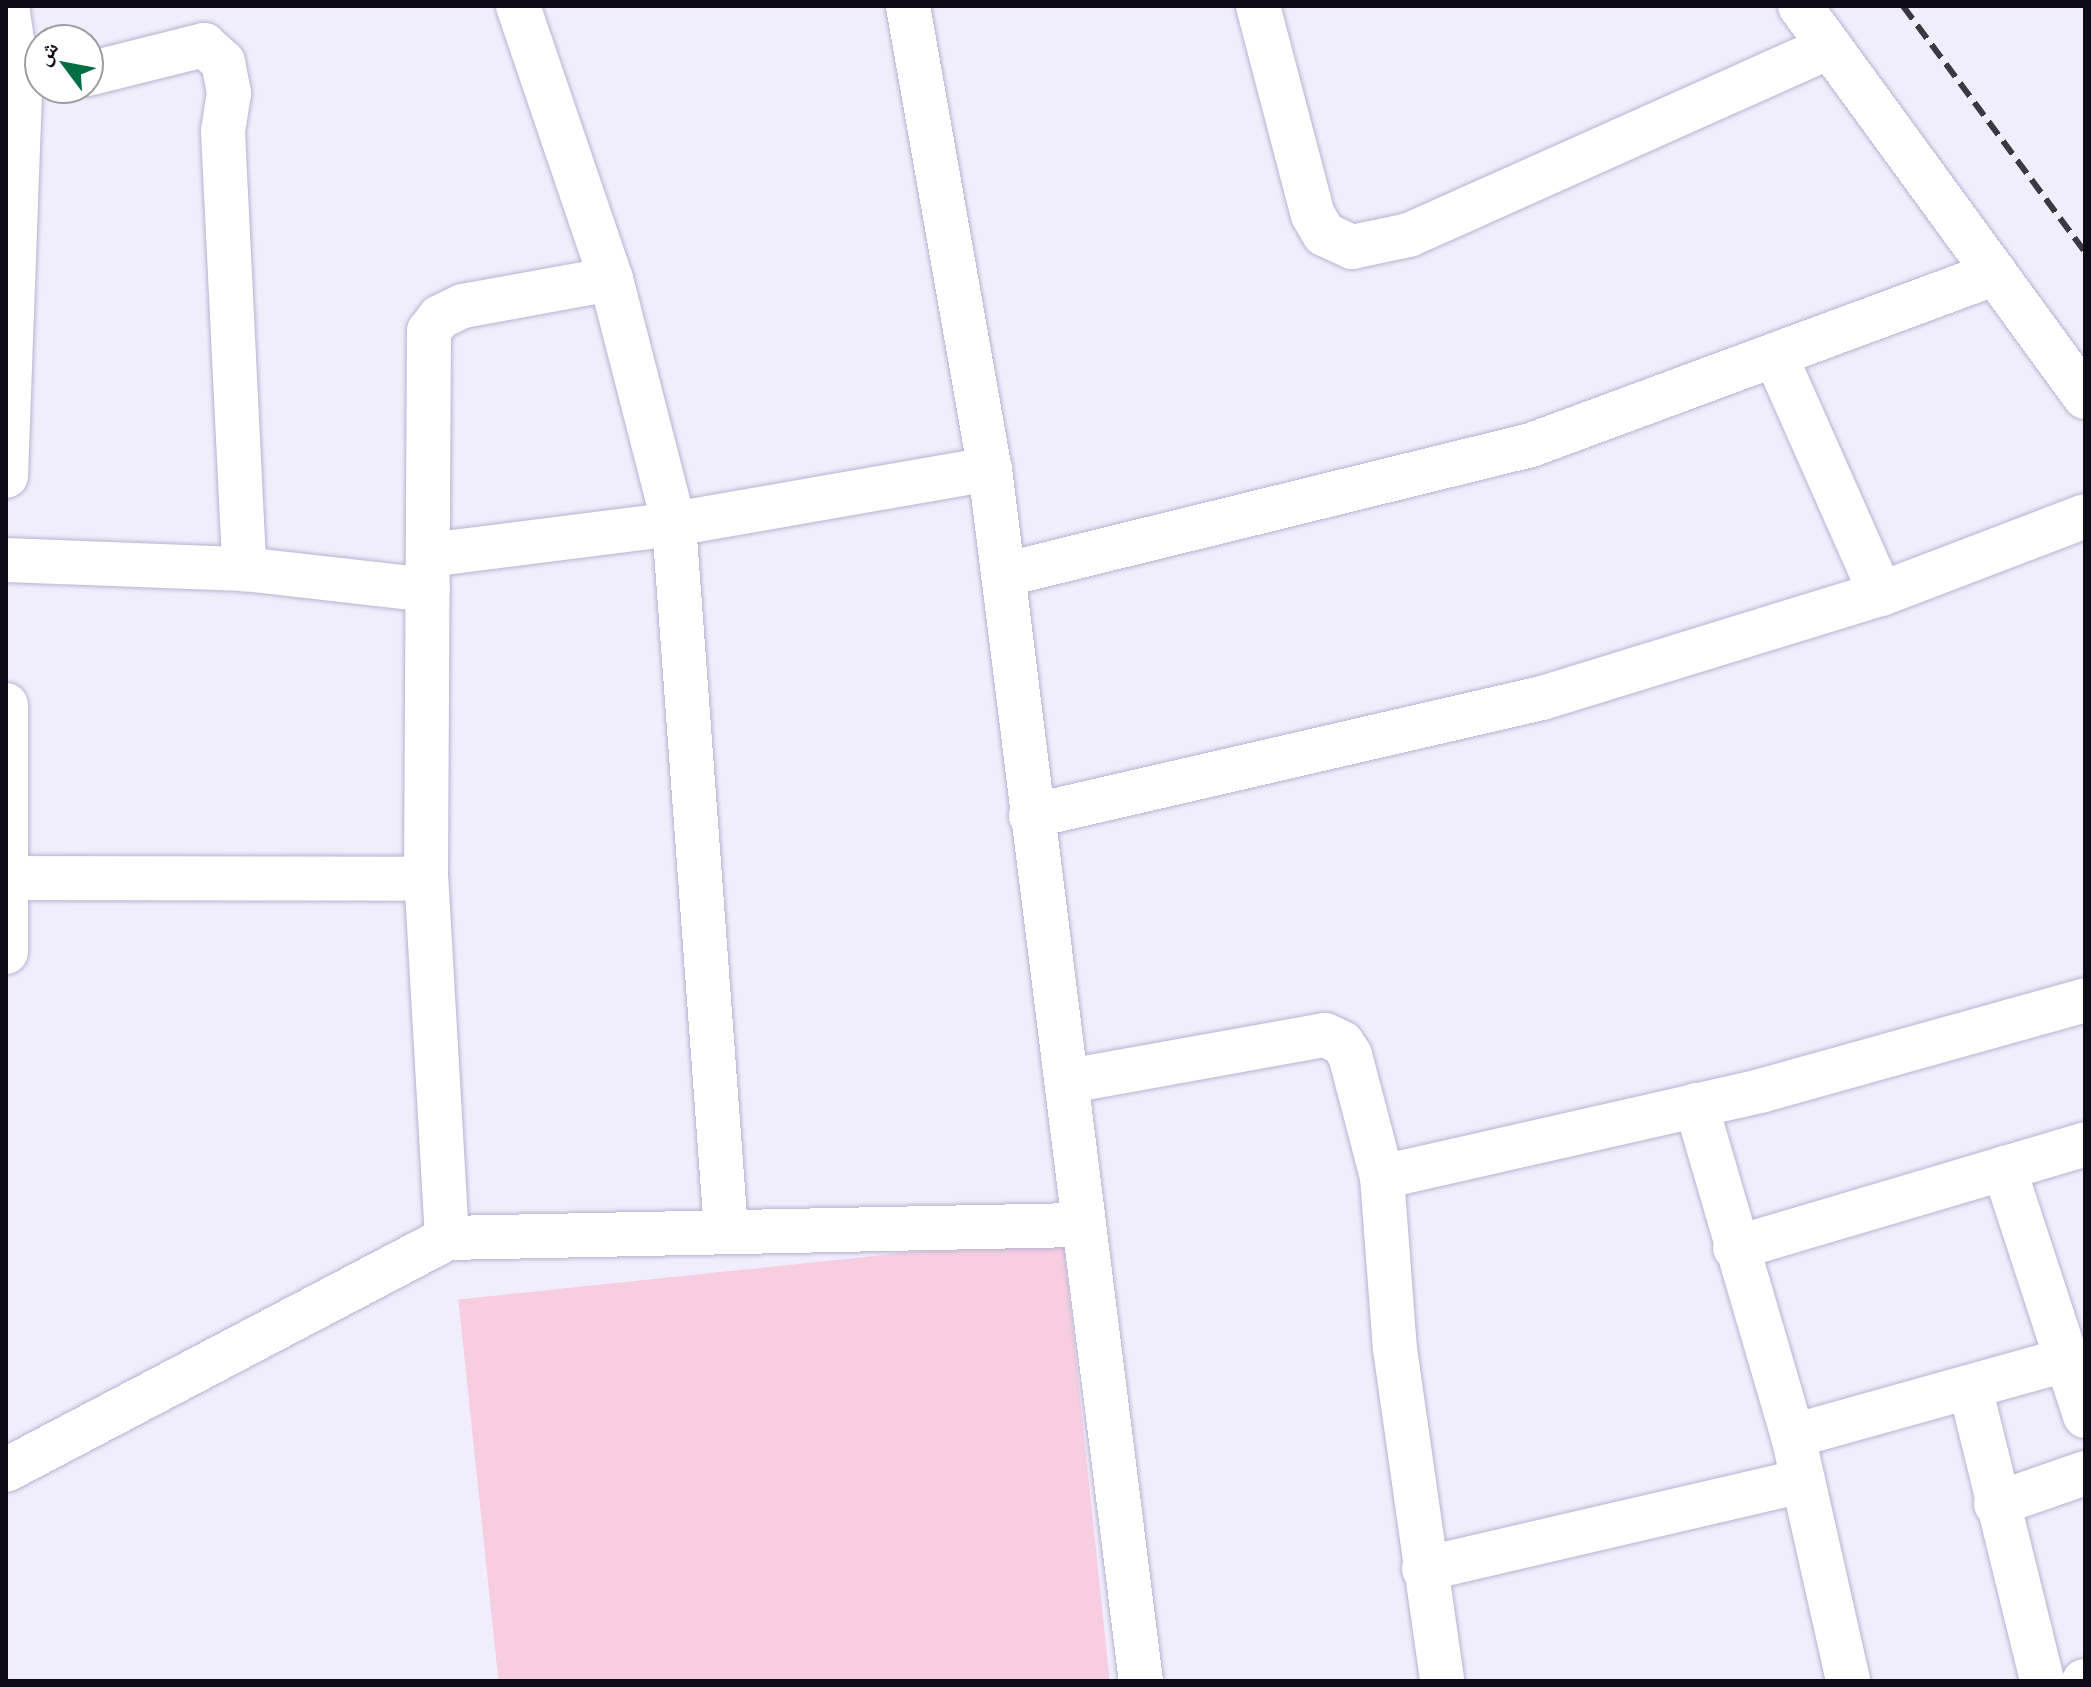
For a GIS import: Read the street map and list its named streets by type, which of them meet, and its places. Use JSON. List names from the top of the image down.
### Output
{
  "north": "top left"
}
